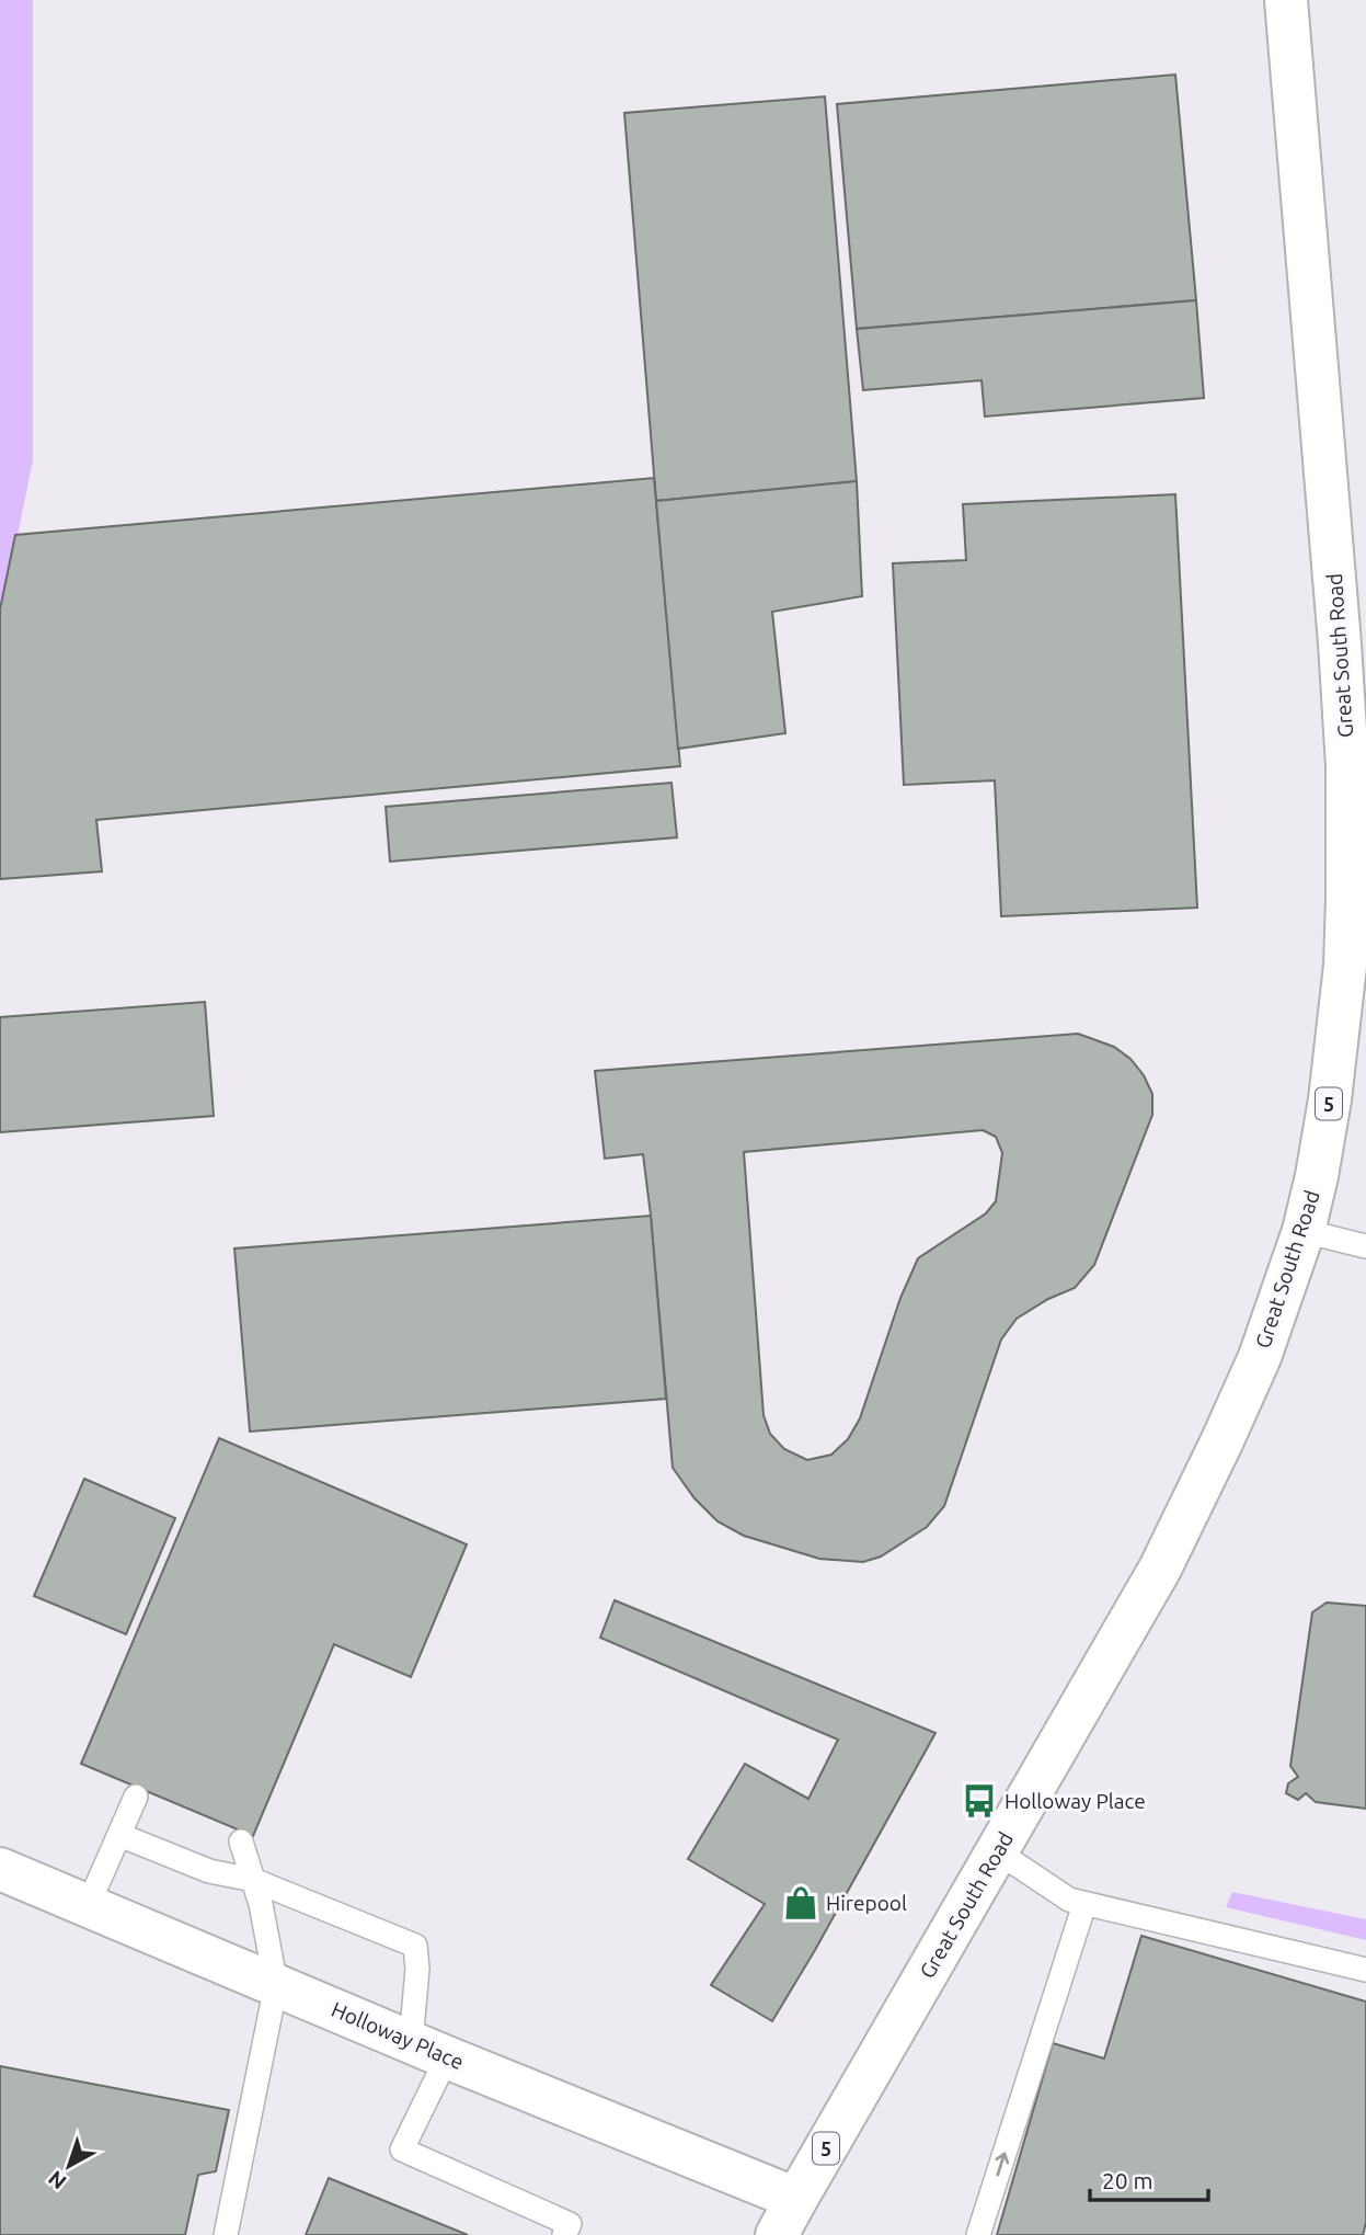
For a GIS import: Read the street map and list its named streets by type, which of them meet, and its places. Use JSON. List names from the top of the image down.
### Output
{
  "streets": {
    "main road": ["Great South Road", "5", "Holloway Place"]
  },
  "crossings": [
    ["Great South Road", "Holloway Place"]
  ],
  "places": {
    "bus stop": ["Holloway Place"],
    "shop": ["Hirepool"]
  },
  "scale_bar": "20 m",
  "north": "bottom left"
}
